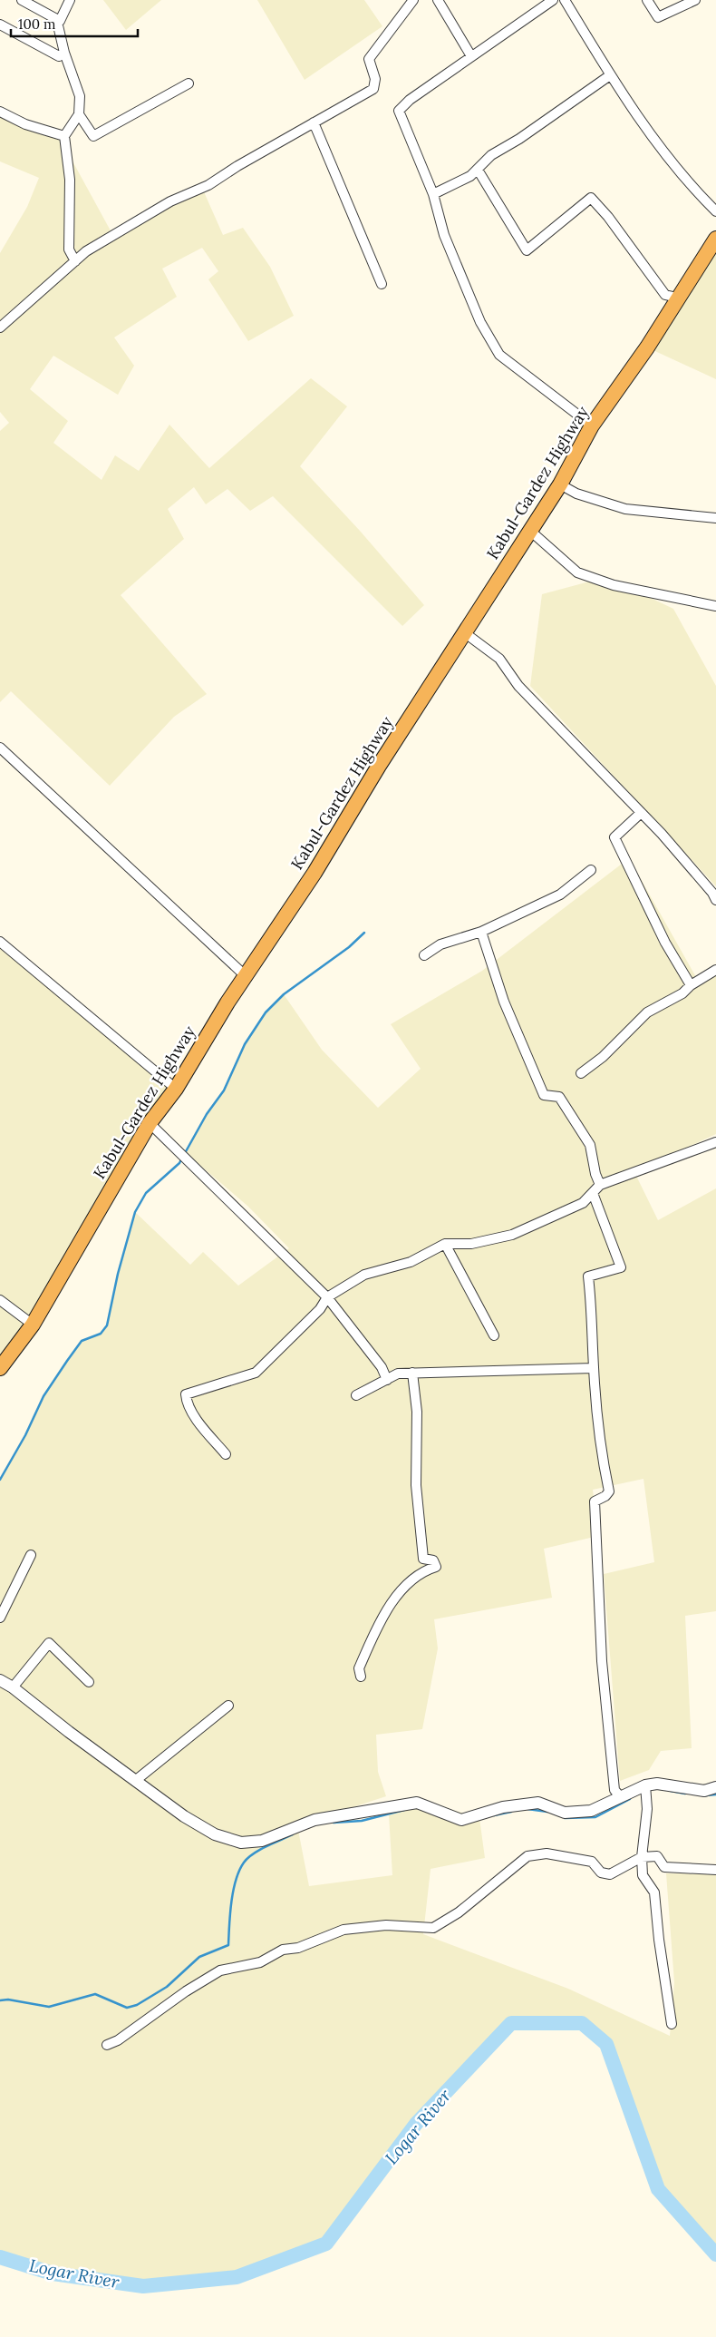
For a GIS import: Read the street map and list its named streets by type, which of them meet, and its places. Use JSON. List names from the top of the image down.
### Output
{
  "streets": {
    "highway": ["Kabul-Gardez Highway"]
  },
  "water": ["Logar River"],
  "scale_bar": "100 m"
}
